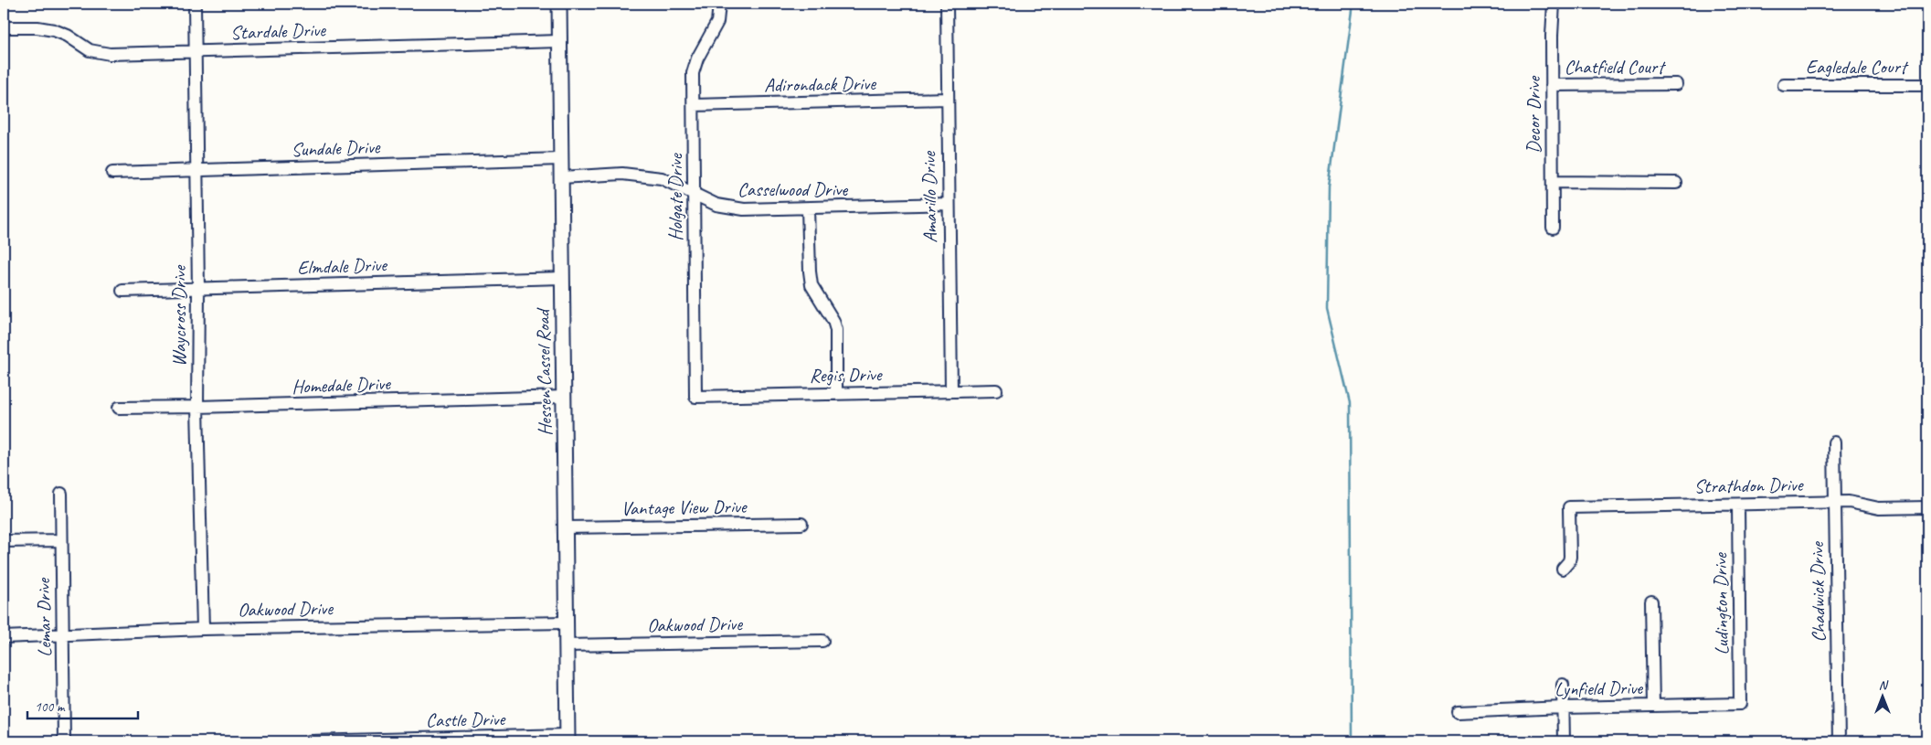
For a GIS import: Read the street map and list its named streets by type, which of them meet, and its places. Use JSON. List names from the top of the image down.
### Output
{
  "streets": {
    "main road": ["Hessen Cassel Road"],
    "street": [
      "Stardale Drive",
      "Chatfield Court",
      "Eagledale Court",
      "Adirondack Drive",
      "Decor Drive",
      "Sundale Drive",
      "Casselwood Drive",
      "Holgate Drive",
      "Amarillo Drive",
      "Elmdale Drive",
      "Waycross Drive",
      "Regis Drive",
      "Homedale Drive",
      "Strathdon Drive",
      "Vantage View Drive",
      "Chadwick Drive",
      "Ludington Drive",
      "Oakwood Drive",
      "Lemar Drive",
      "Lynfield Drive",
      "Castle Drive"
    ]
  },
  "crossings": [
    ["Stardale Drive", "Waycross Drive"],
    ["Stardale Drive", "Hessen Cassel Road"],
    ["Chatfield Court", "Decor Drive"],
    ["Adirondack Drive", "Holgate Drive"],
    ["Adirondack Drive", "Amarillo Drive"],
    ["Sundale Drive", "Waycross Drive"],
    ["Sundale Drive", "Hessen Cassel Road"],
    ["Casselwood Drive", "Holgate Drive"],
    ["Casselwood Drive", "Amarillo Drive"],
    ["Casselwood Drive", "Hessen Cassel Road"],
    ["Holgate Drive", "Regis Drive"],
    ["Amarillo Drive", "Regis Drive"],
    ["Elmdale Drive", "Waycross Drive"],
    ["Elmdale Drive", "Hessen Cassel Road"],
    ["Waycross Drive", "Homedale Drive"],
    ["Waycross Drive", "Oakwood Drive"],
    ["Hessen Cassel Road", "Homedale Drive"],
    ["Hessen Cassel Road", "Vantage View Drive"],
    ["Hessen Cassel Road", "Oakwood Drive"],
    ["Hessen Cassel Road", "Castle Drive"],
    ["Strathdon Drive", "Chadwick Drive"],
    ["Strathdon Drive", "Ludington Drive"],
    ["Ludington Drive", "Lynfield Drive"],
    ["Oakwood Drive", "Lemar Drive"]
  ],
  "scale_bar": "100 m",
  "north": "top"
}
